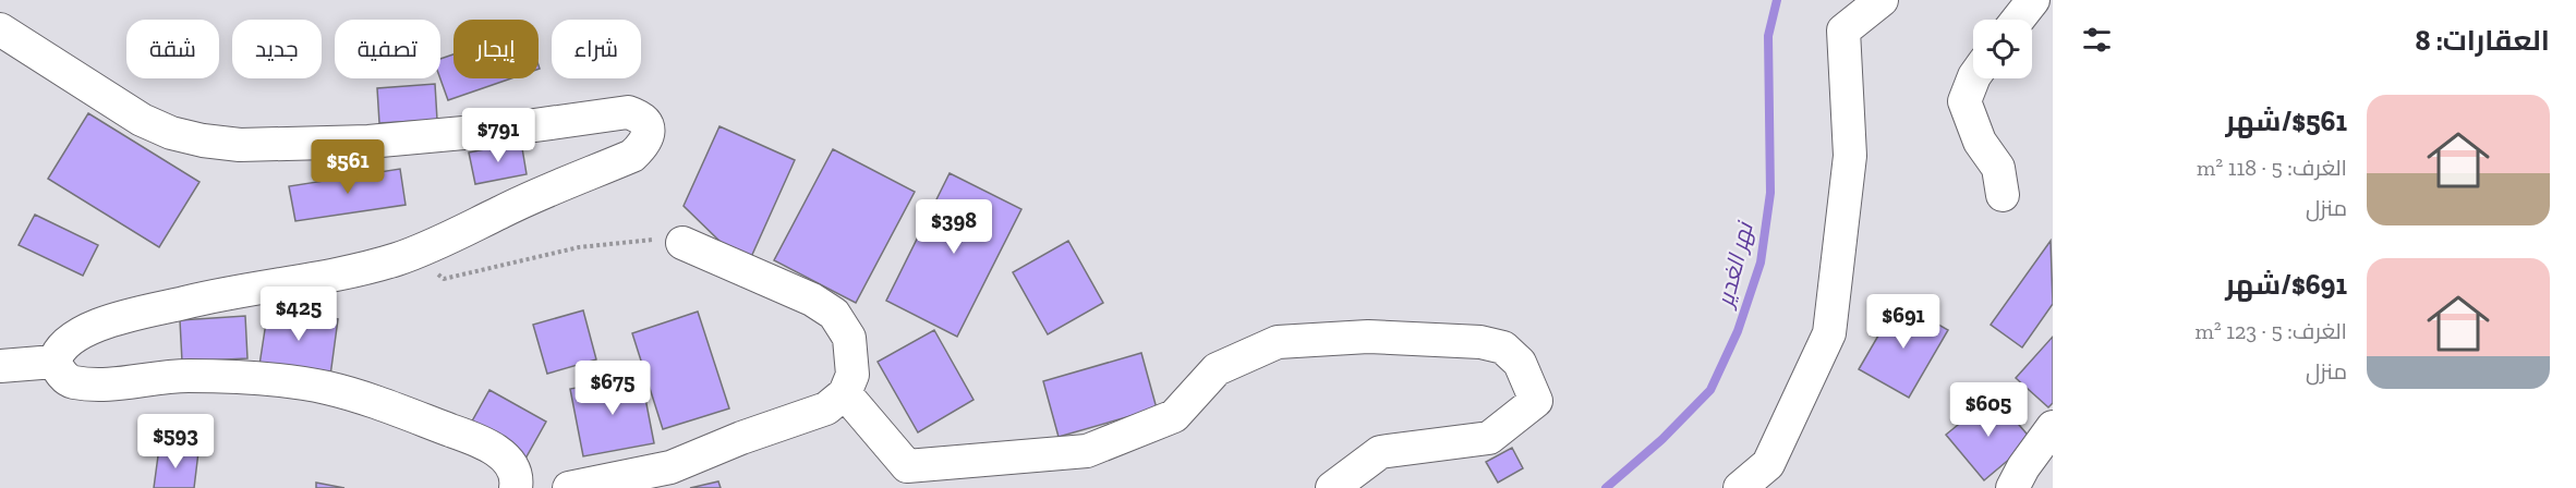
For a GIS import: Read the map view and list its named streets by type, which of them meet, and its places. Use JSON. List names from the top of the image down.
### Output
{
  "water": ["نهر الغدير"],
  "page": {
    "heading": "العقارات: 8",
    "chip": [
      "شراء",
      "إيجار",
      "تصفية",
      "جديد",
      "شقة"
    ],
    "list": [
      {
        "name": "$561/شهر",
        "note": "الغرف: 5 · 118 m² · منزل"
      },
      {
        "name": "$691/شهر",
        "note": "الغرف: 5 · 123 m² · منزل"
      }
    ],
    "price": [
      "$791",
      "$561",
      "$398",
      "$425",
      "$691",
      "$675",
      "$605",
      "$593"
    ]
  }
}
